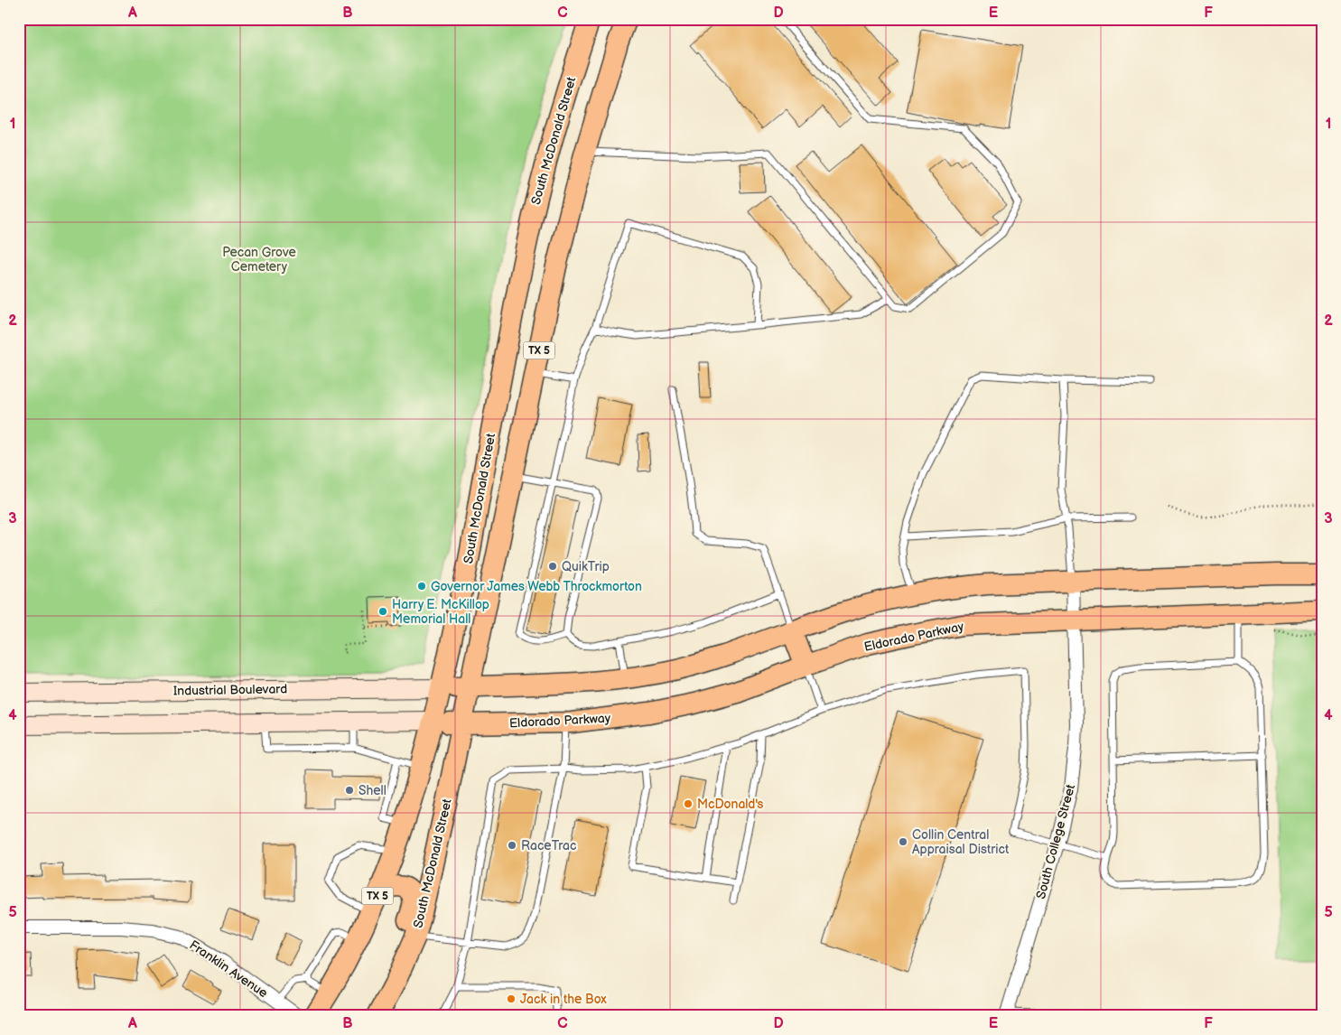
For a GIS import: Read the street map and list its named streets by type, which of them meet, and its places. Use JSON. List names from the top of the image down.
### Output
{
  "streets": {
    "main road": [
      "South McDonald Street",
      "TX 5",
      "Eldorado Parkway",
      "Industrial Boulevard"
    ],
    "street": ["South College Street", "Franklin Avenue"]
  },
  "crossings": [
    ["South McDonald Street", "Eldorado Parkway"],
    ["South McDonald Street", "Industrial Boulevard"],
    ["Eldorado Parkway", "South College Street"]
  ],
  "parks": ["Pecan Grove Cemetery"],
  "places": [
    "QuikTrip",
    "Governor James Webb Throckmorton",
    "Harry E. McKillop Memorial Hall",
    "Shell",
    "McDonald's",
    "Collin Central Appraisal District",
    "RaceTrac",
    "Jack in the Box"
  ],
  "grid": {
    "columns": [
      "A",
      "B",
      "C",
      "D",
      "E",
      "F"
    ],
    "rows": [
      "1",
      "2",
      "3",
      "4",
      "5"
    ]
  }
}
